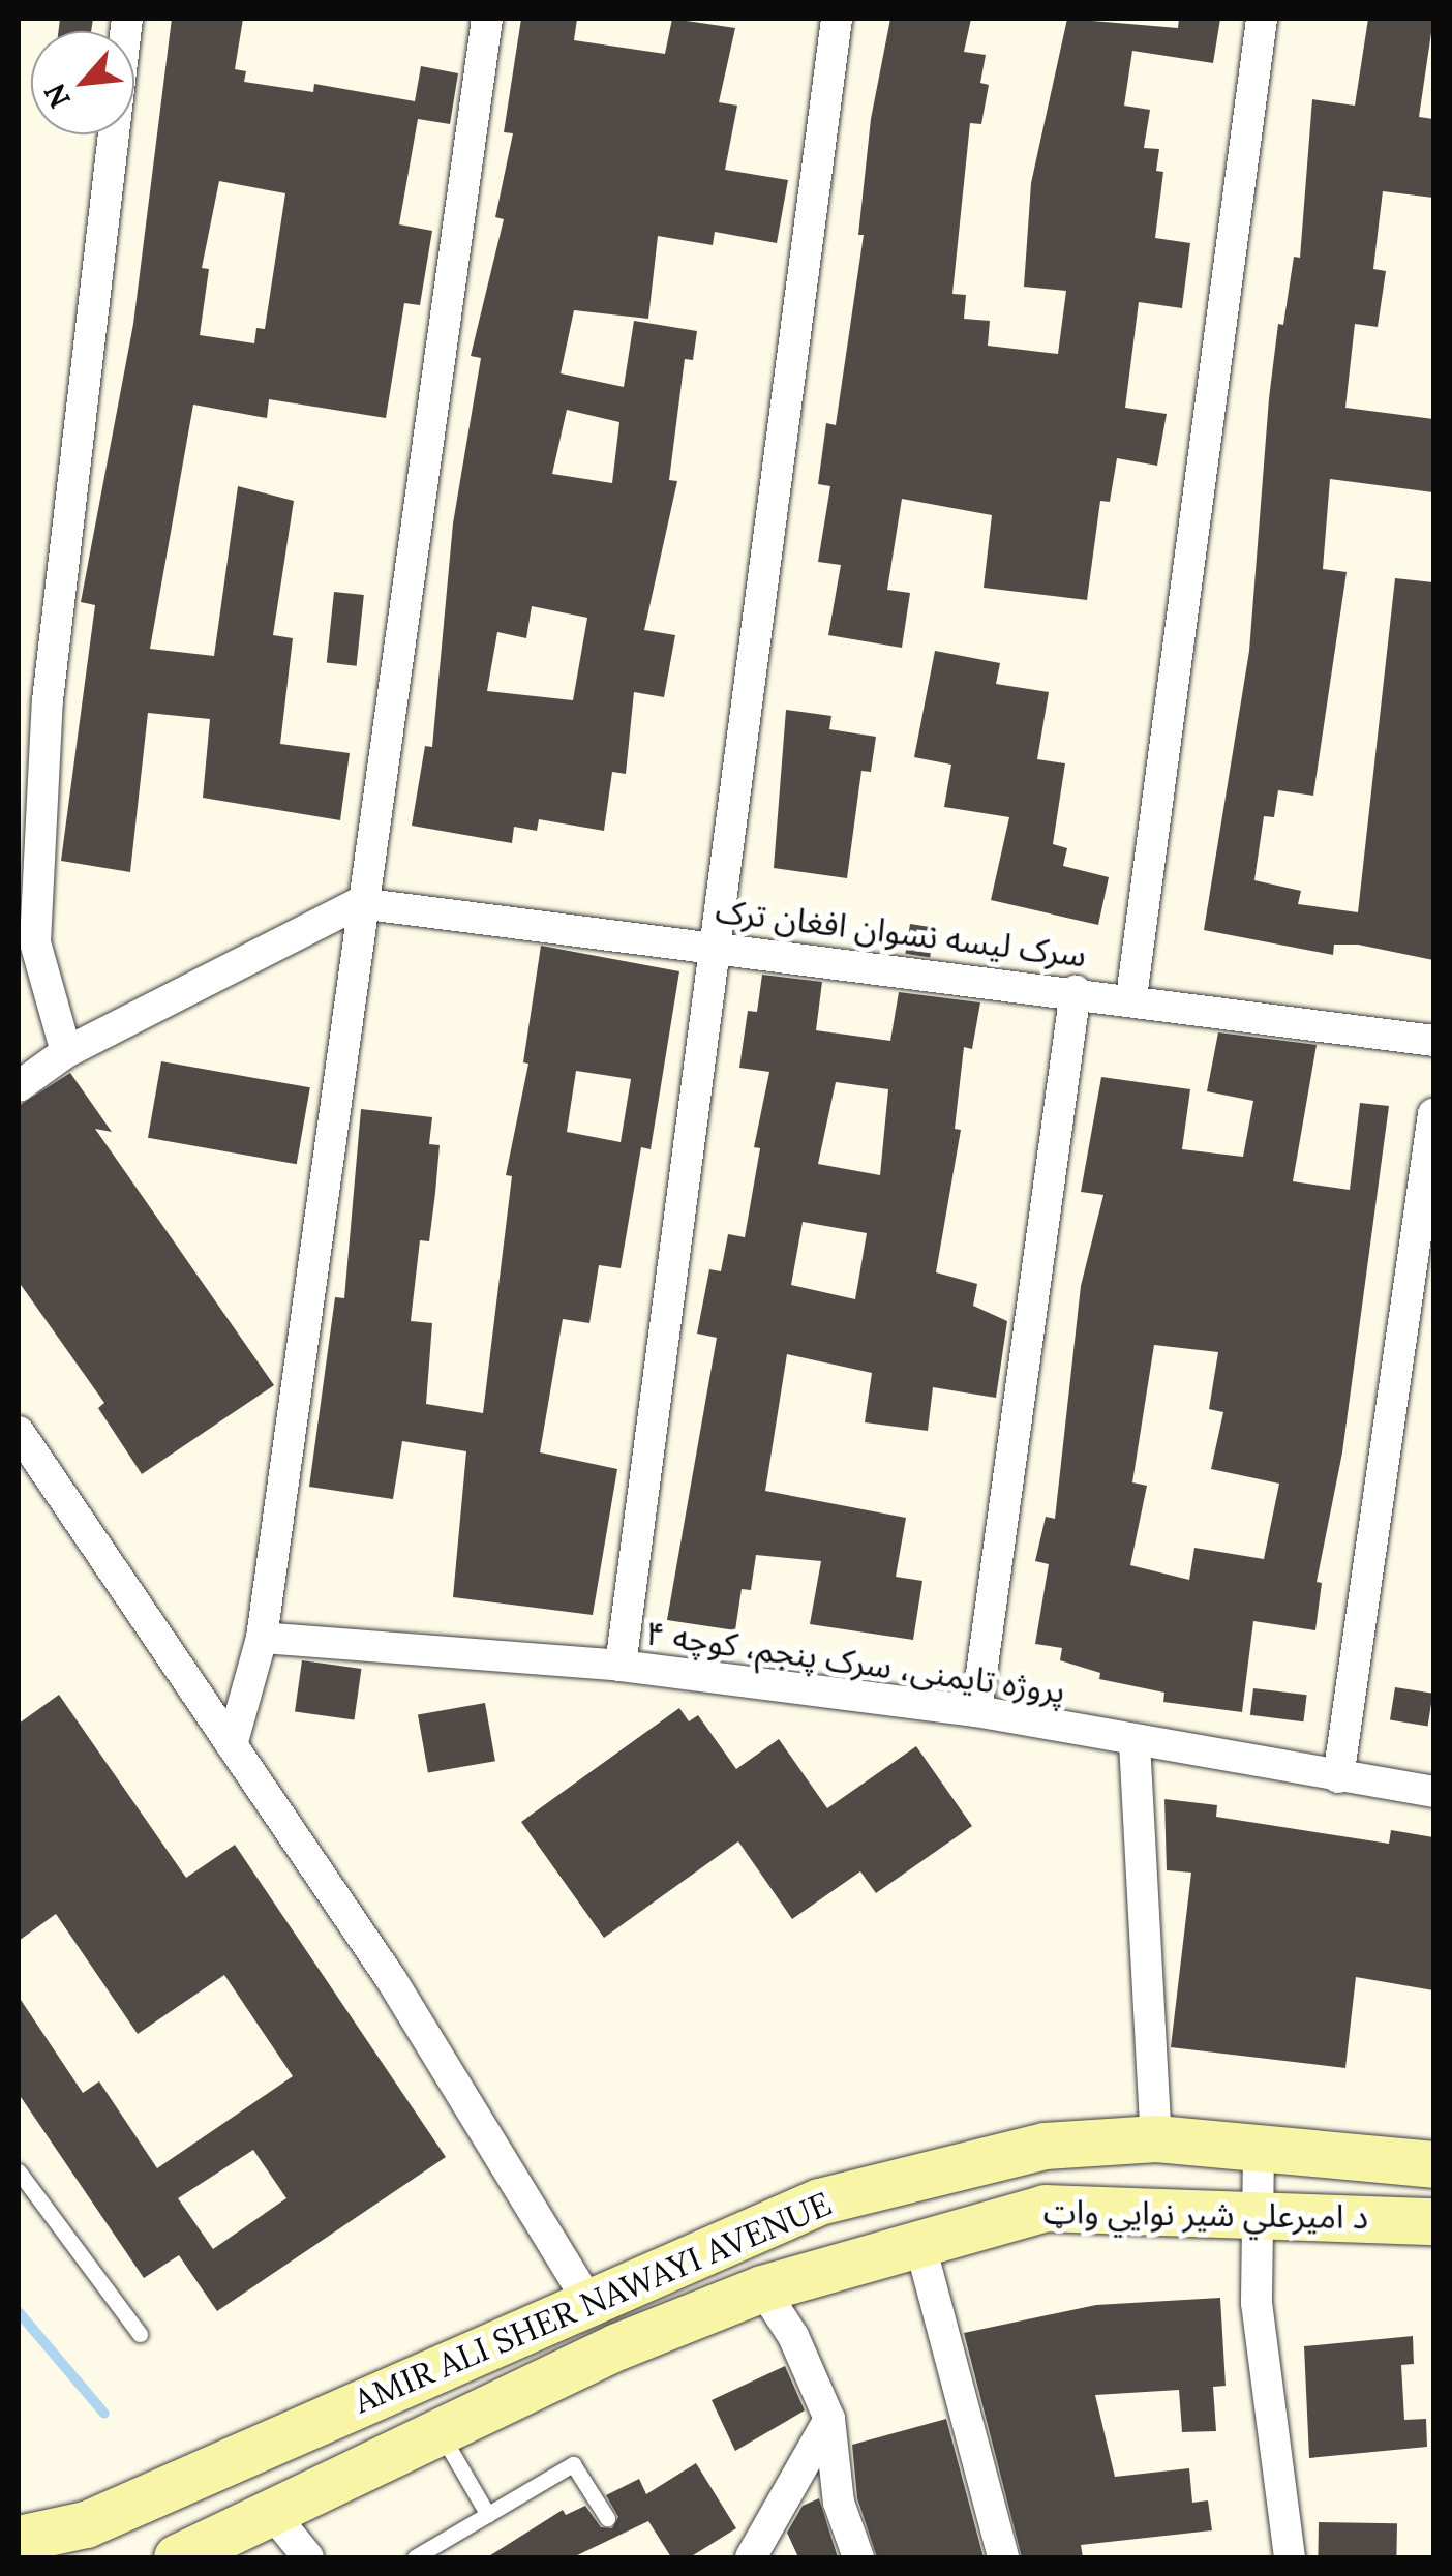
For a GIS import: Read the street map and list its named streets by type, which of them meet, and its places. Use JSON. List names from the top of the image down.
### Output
{
  "streets": {
    "main road": ["د امیرعلي شیر نوايي واټ", "AMIR ALI SHER NAWAYI AVENUE"],
    "street": ["سرک لیسه نسوان افغان‌ ترک", "پروژه تایمنی، سرک پنجم، کوچه ۴"]
  },
  "crossings": [
    ["د امیرعلي شیر نوايي واټ", "AMIR ALI SHER NAWAYI AVENUE"]
  ],
  "north": "bottom left"
}
